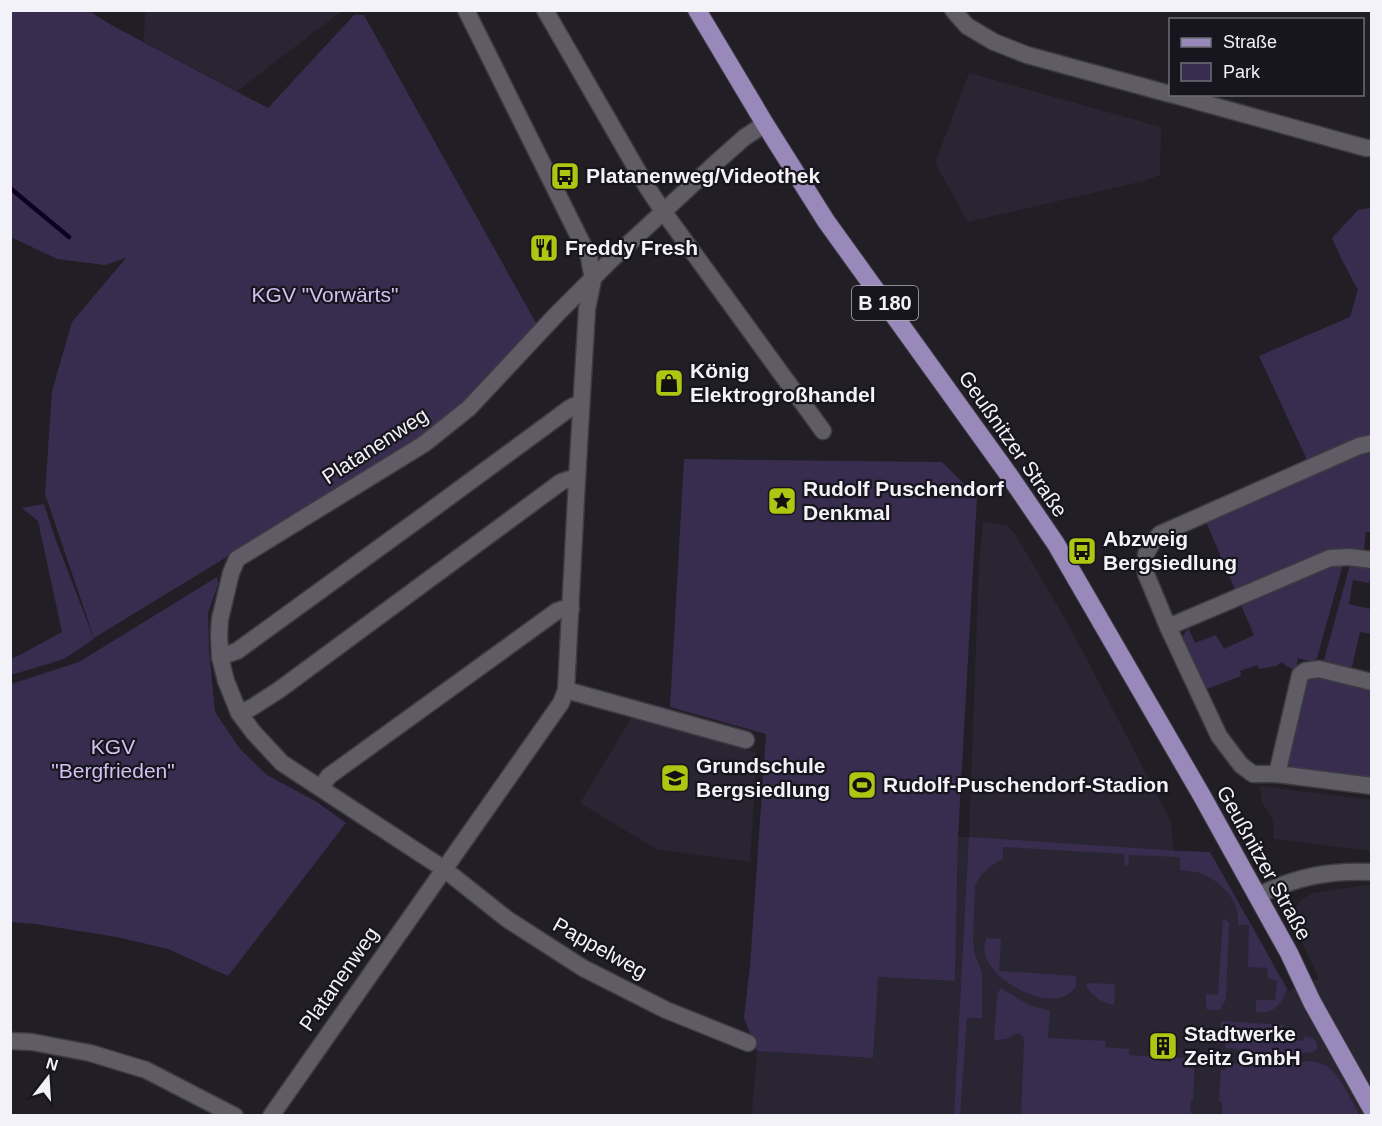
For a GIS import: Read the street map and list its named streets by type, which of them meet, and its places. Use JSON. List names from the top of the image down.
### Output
{
  "streets": {
    "main road": ["B 180", "Geußnitzer Straße"],
    "street": ["Platanenweg", "Pappelweg"]
  },
  "crossings": [
    ["Geußnitzer Straße", "Platanenweg"],
    ["Platanenweg", "Pappelweg"]
  ],
  "parks": ["KGV \"Vorwärts\"", "KGV \"Bergfrieden\""],
  "places": {
    "bus stop": ["Platanenweg/Videothek", "Abzweig Bergsiedlung"],
    "restaurant": ["Freddy Fresh"],
    "shop": ["König Elektrogroßhandel"],
    "place": ["Rudolf Puschendorf Denkmal"],
    "school or university": ["Grundschule Bergsiedlung"],
    "sports": ["Rudolf-Puschendorf-Stadion"],
    "building": ["Stadtwerke Zeitz GmbH"]
  },
  "legend": ["Straße", "Park"],
  "north": "top"
}
